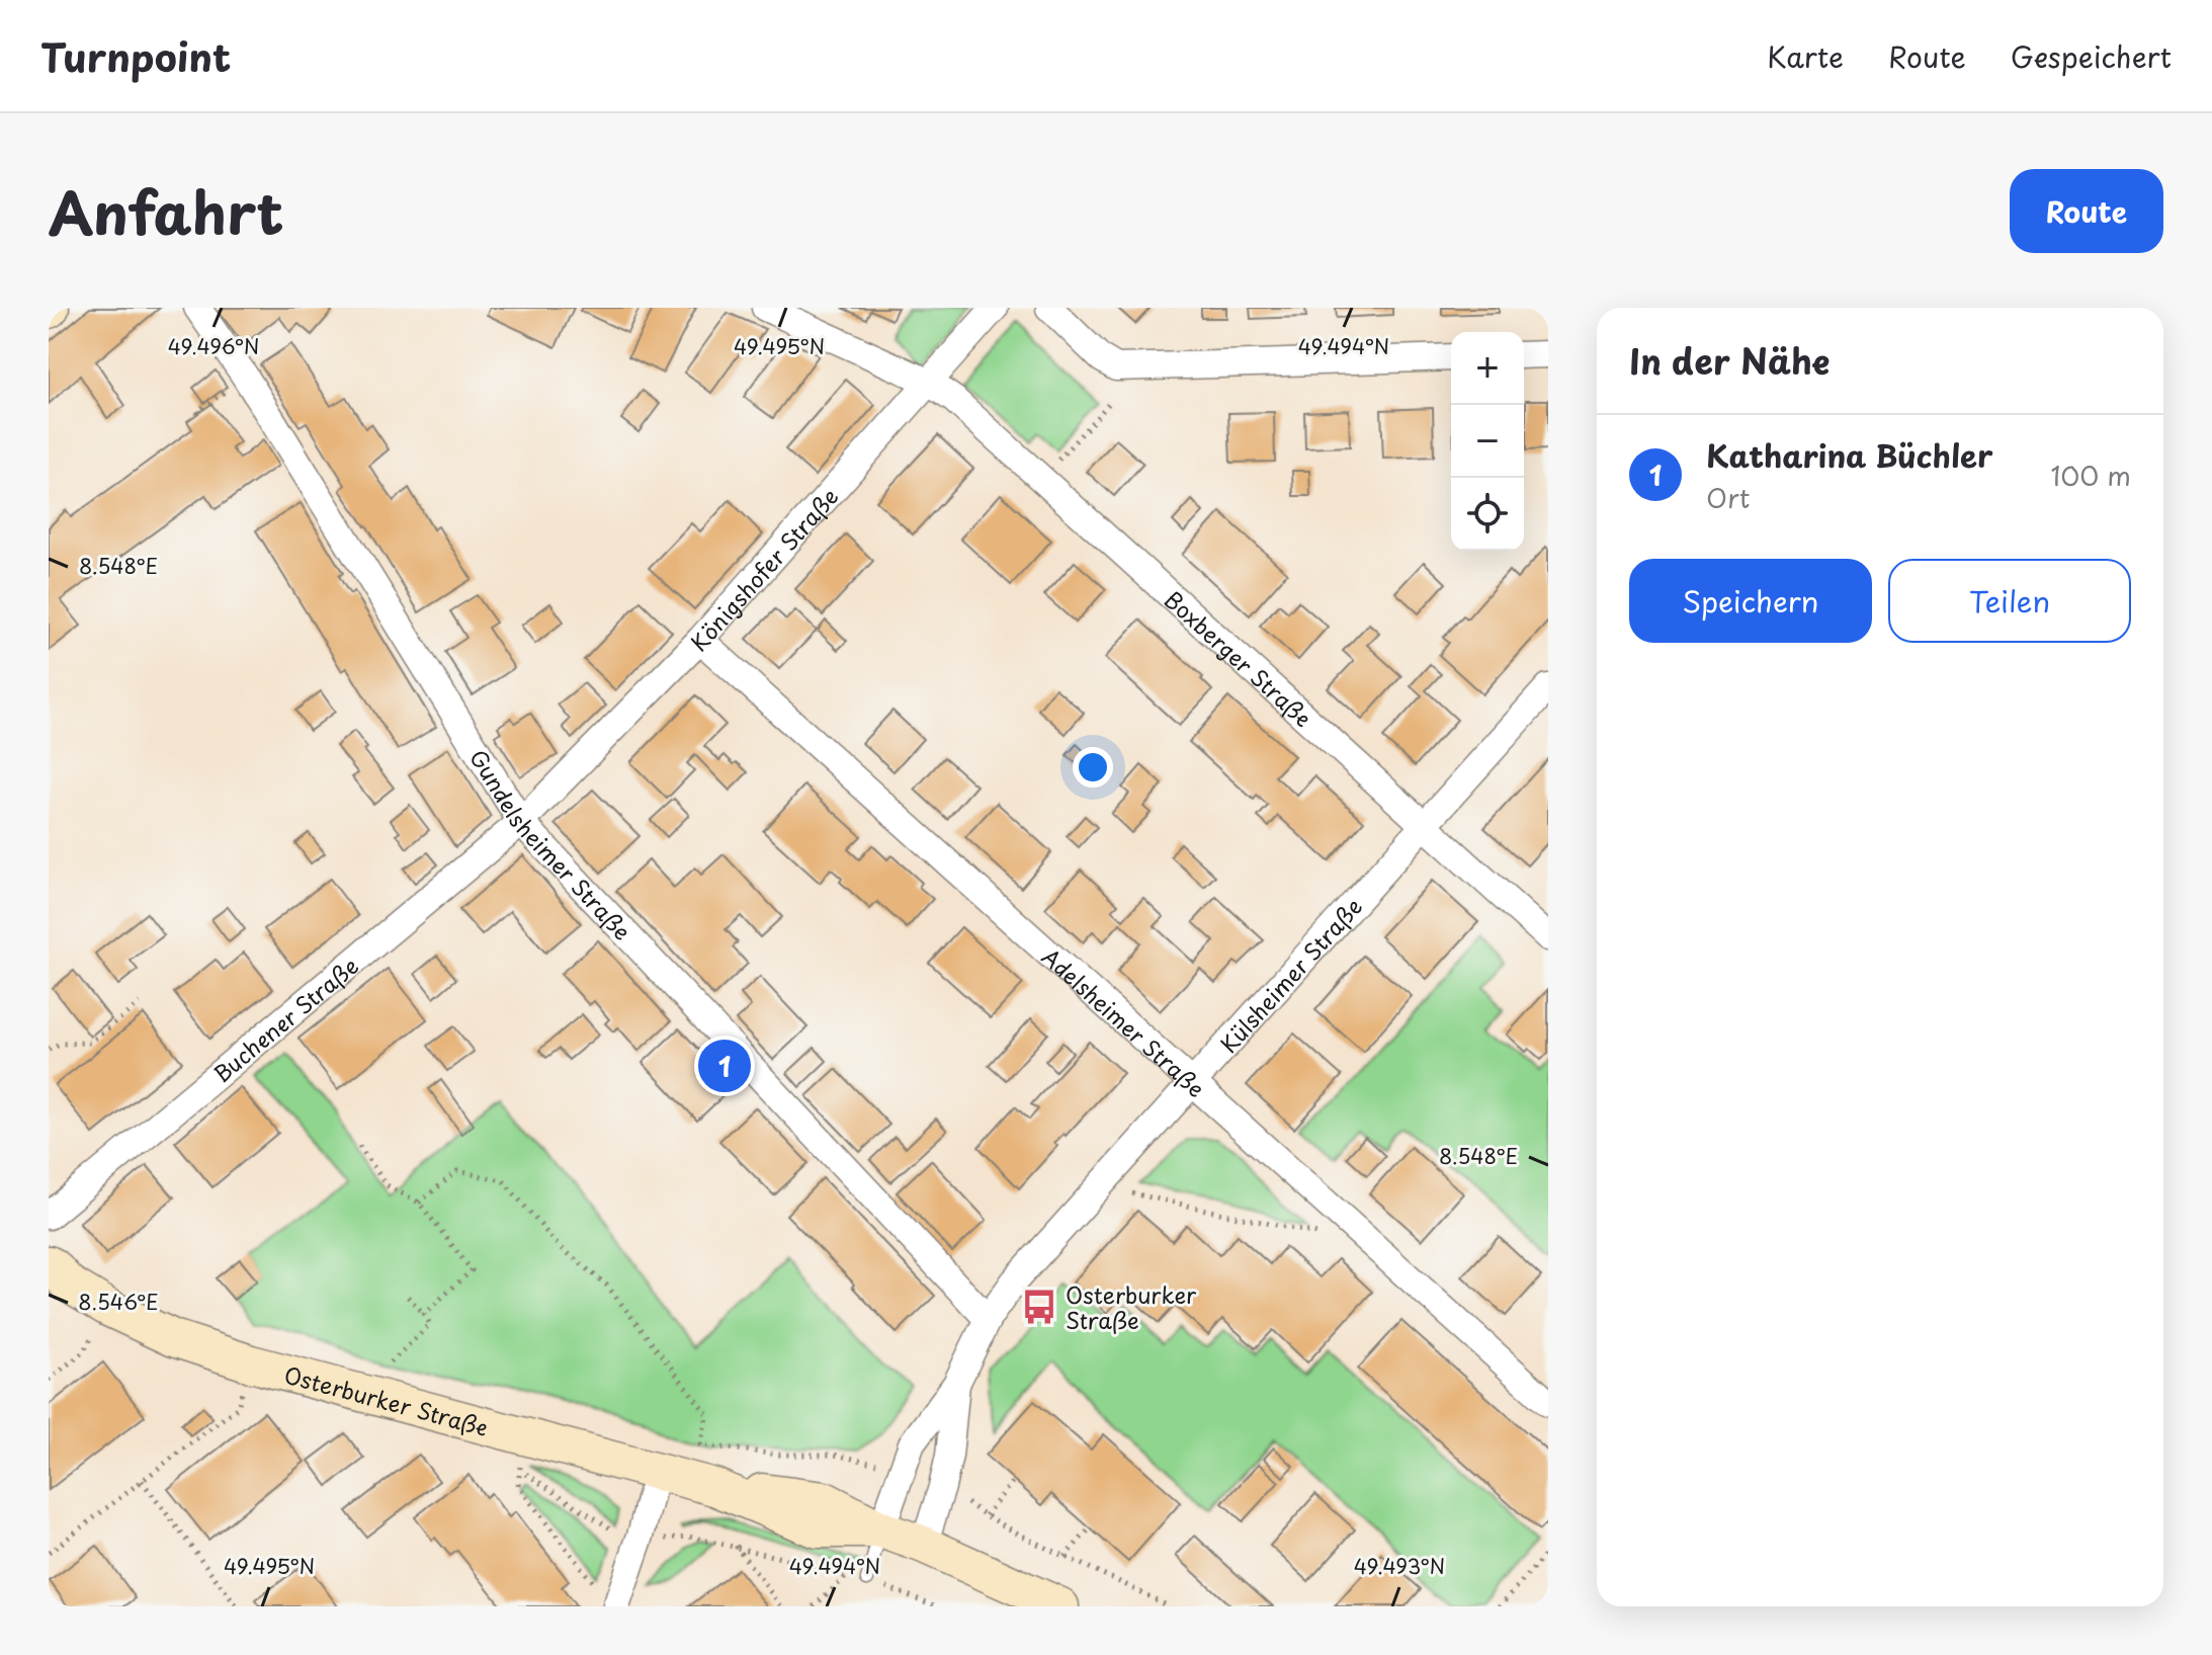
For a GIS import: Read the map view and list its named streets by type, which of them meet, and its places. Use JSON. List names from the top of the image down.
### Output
{
  "streets": {
    "street": [
      "Königshofer Straße",
      "Boxberger Straße",
      "Gundelsheimer Straße",
      "Külsheimer Straße",
      "Buchener Straße",
      "Adelsheimer Straße",
      "Osterburker Straße"
    ]
  },
  "crossings": [
    ["Königshofer Straße", "Boxberger Straße"],
    ["Königshofer Straße", "Gundelsheimer Straße"],
    ["Königshofer Straße", "Buchener Straße"],
    ["Königshofer Straße", "Adelsheimer Straße"],
    ["Boxberger Straße", "Külsheimer Straße"],
    ["Gundelsheimer Straße", "Külsheimer Straße"],
    ["Gundelsheimer Straße", "Buchener Straße"],
    ["Külsheimer Straße", "Adelsheimer Straße"],
    ["Külsheimer Straße", "Osterburker Straße"]
  ],
  "places": {
    "bus stop": ["Osterburker Straße"]
  },
  "page": {
    "header": "Turnpoint",
    "nav": ["Karte", "Route", "Gespeichert"],
    "title": "Anfahrt",
    "buttons": [
      "Route",
      ["Speichern", "Teilen"]
    ],
    "heading": "In der Nähe",
    "map_buttons": ["+", "−"],
    "list": [
      {
        "mark": "1",
        "name": "Katharina Büchler",
        "note": "Ort",
        "value": "100 m"
      }
    ],
    "pins": "1"
  },
  "coordinates": [
    "49.496°N",
    "49.495°N",
    "49.494°N",
    "8.548°E",
    "8.546°E",
    "49.493°N"
  ]
}
